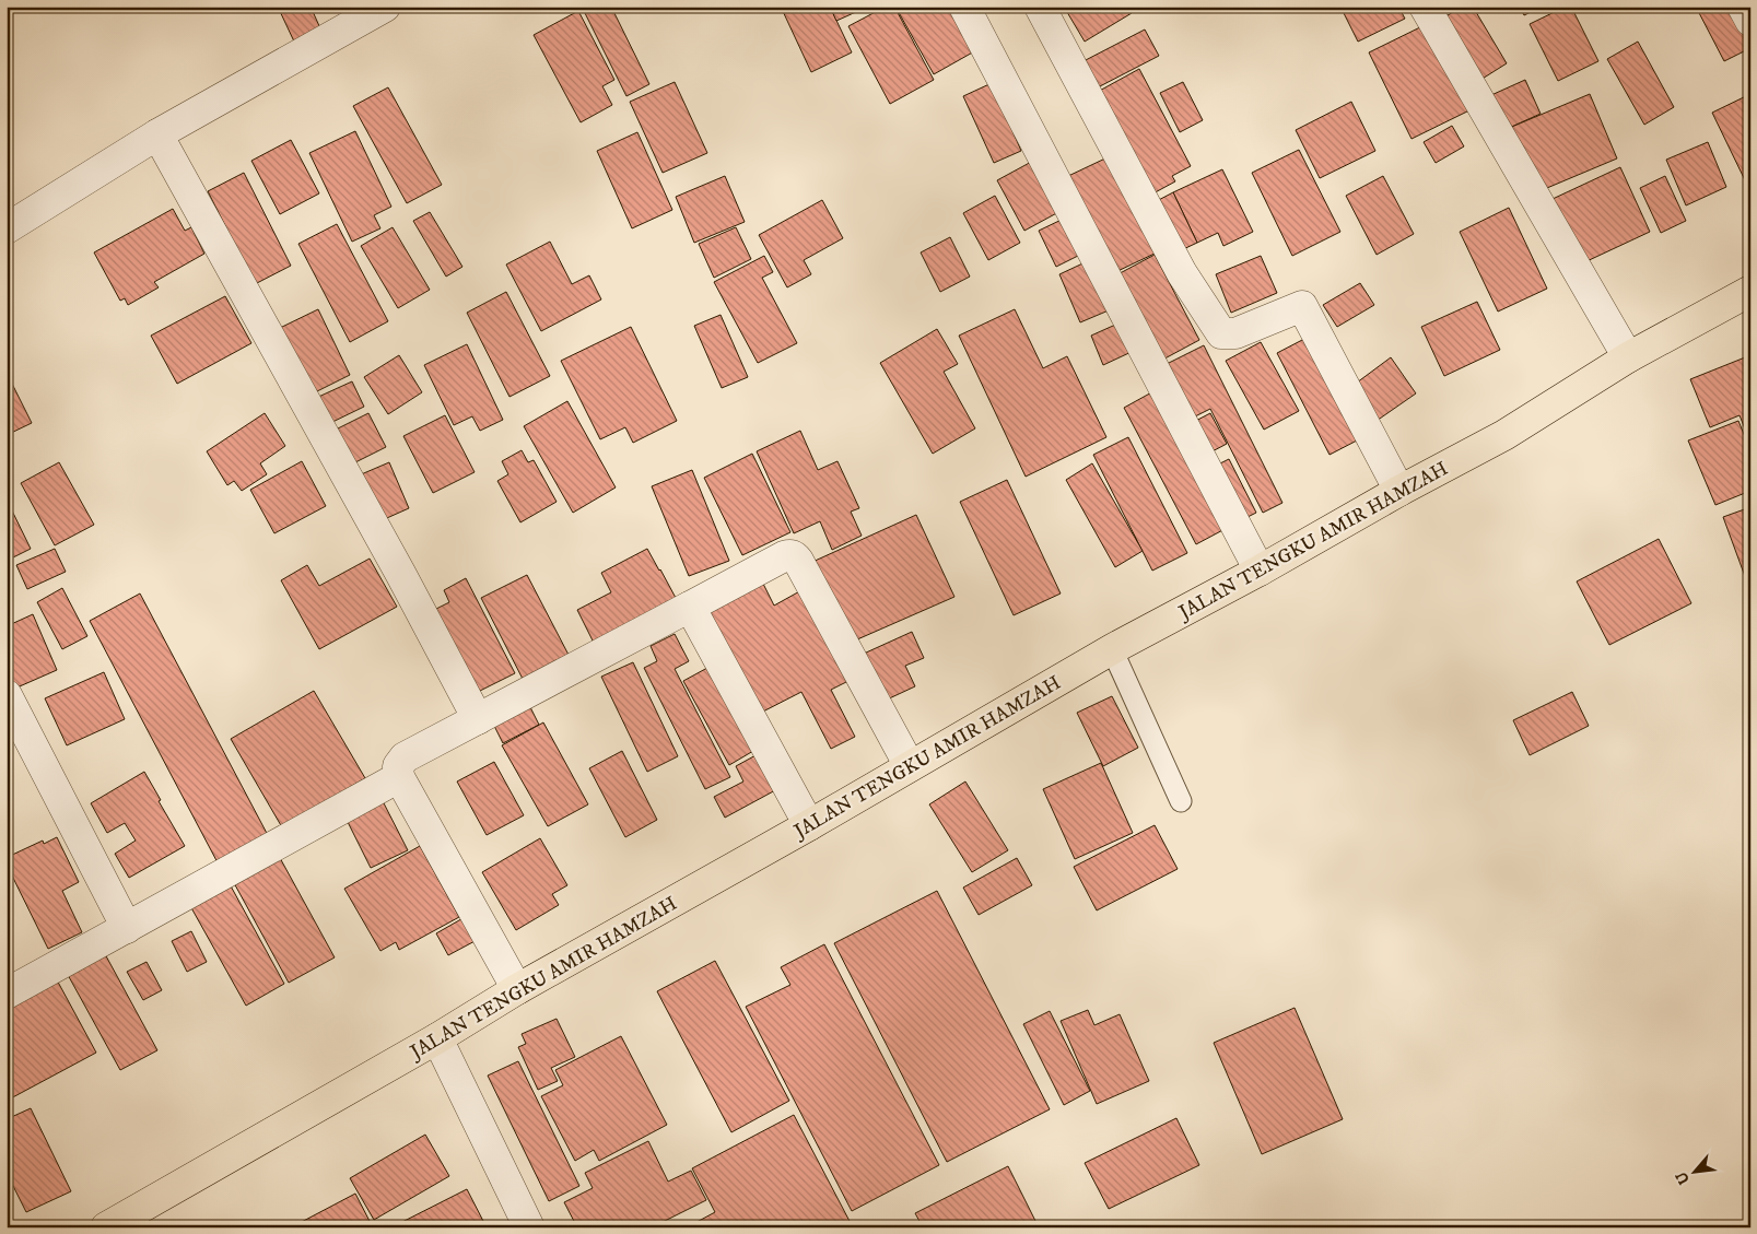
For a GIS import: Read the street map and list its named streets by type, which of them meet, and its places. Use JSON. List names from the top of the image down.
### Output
{
  "streets": {
    "highway": ["JALAN TENGKU AMIR HAMZAH"]
  },
  "north": "bottom left"
}
